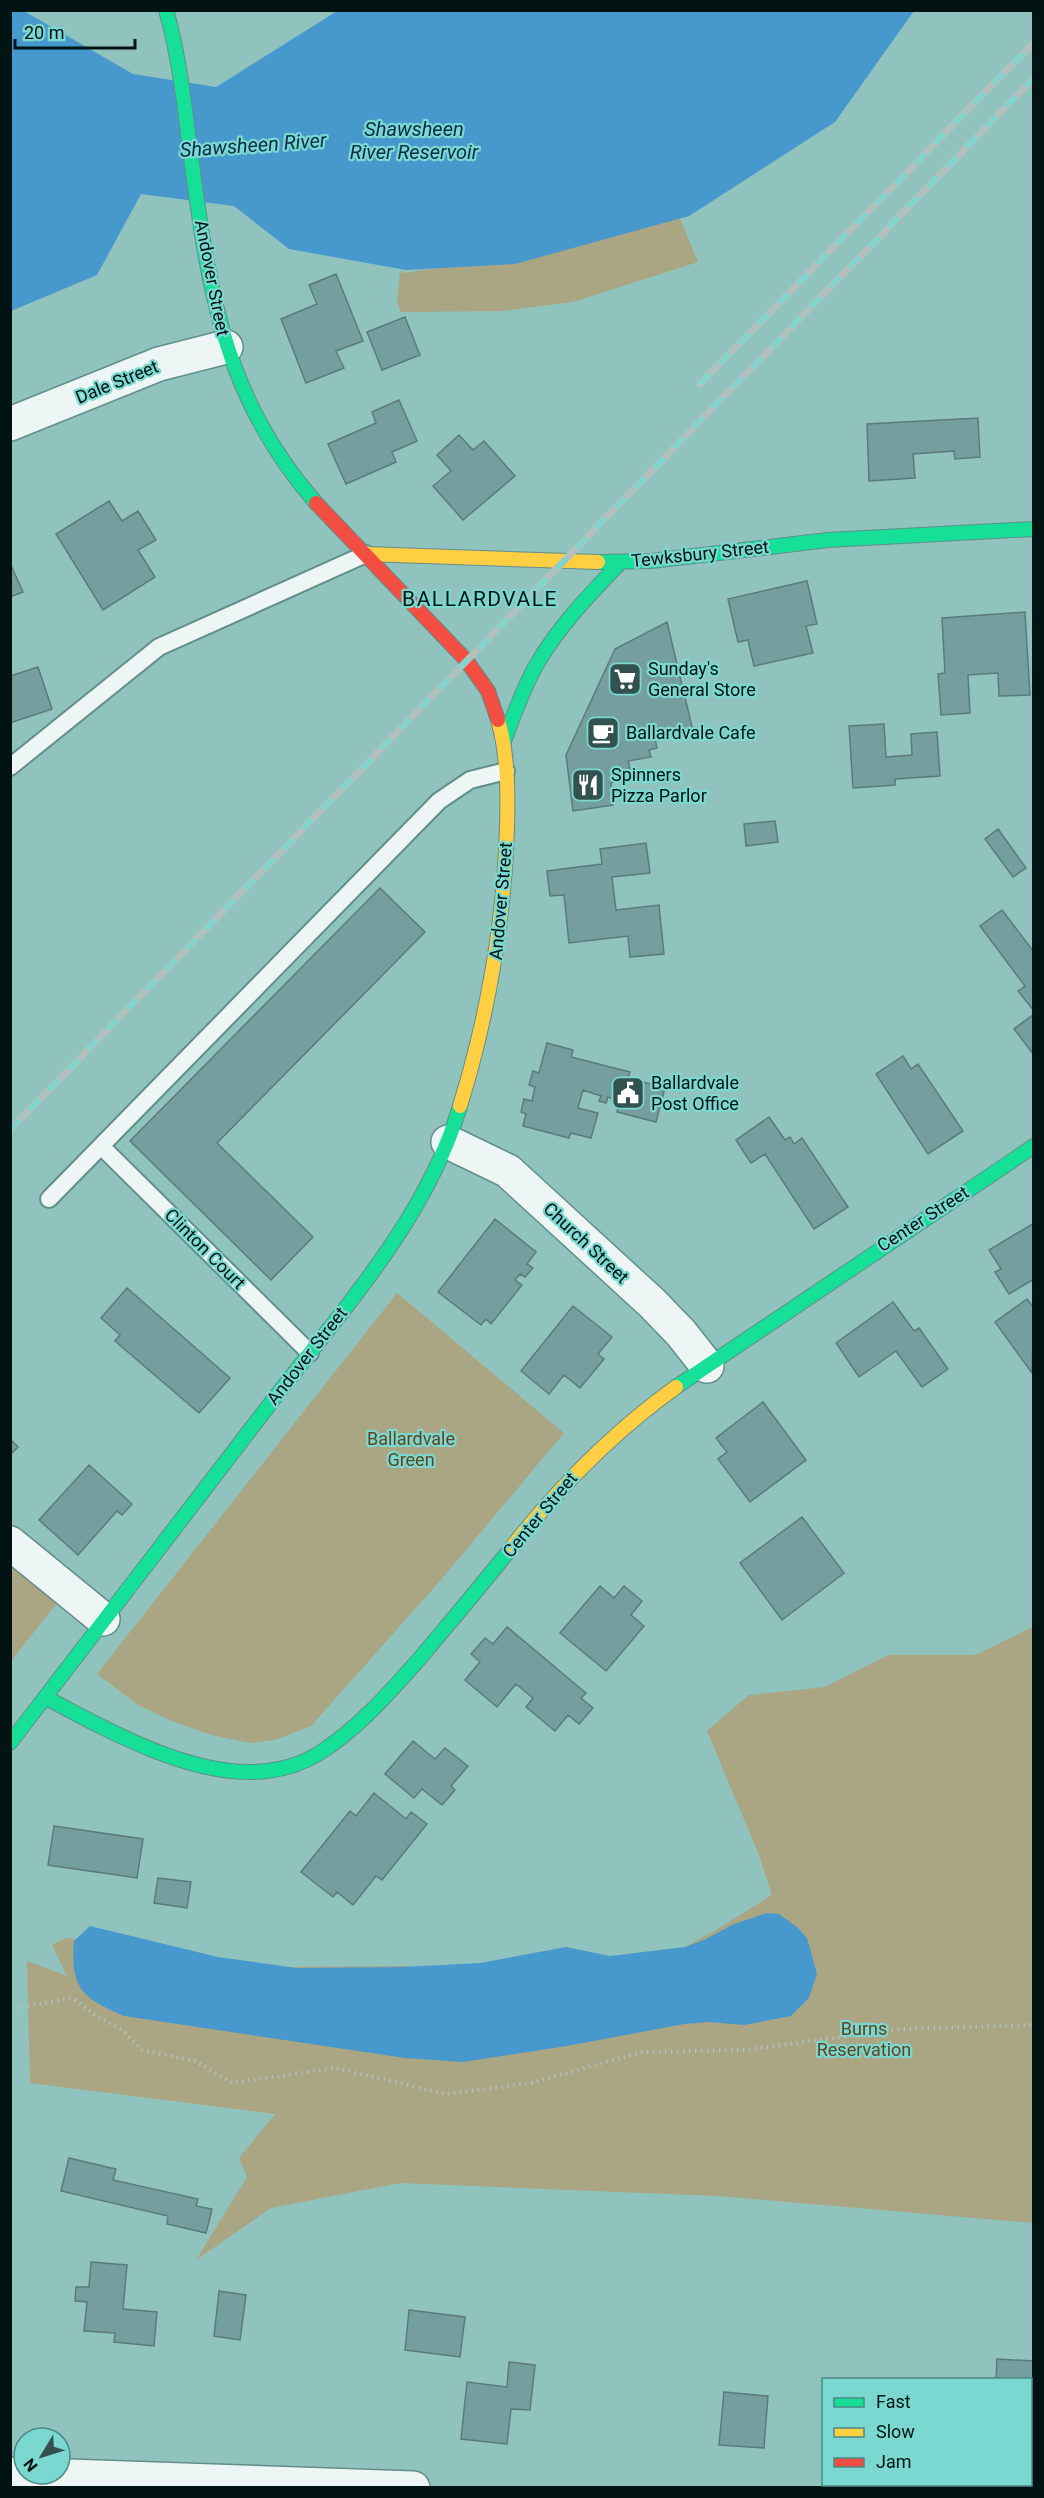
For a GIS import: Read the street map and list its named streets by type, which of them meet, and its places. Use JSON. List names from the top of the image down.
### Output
{
  "streets": {
    "street": [
      "Andover Street",
      "Dale Street",
      "Tewksbury Street",
      "Center Street",
      "Church Street"
    ],
    "lane": ["Clinton Court"]
  },
  "crossings": [
    ["Andover Street", "Dale Street"],
    ["Andover Street", "Tewksbury Street"],
    ["Andover Street", "Center Street"],
    ["Andover Street", "Church Street"],
    ["Andover Street", "Clinton Court"],
    ["Center Street", "Church Street"]
  ],
  "districts": ["BALLARDVALE"],
  "water": ["Shawsheen River Reservoir", "Shawsheen River"],
  "parks": ["Ballardvale Green", "Burns Reservation"],
  "places": {
    "supermarket": ["Sunday's General Store"],
    "cafe": ["Ballardvale Cafe"],
    "restaurant": ["Spinners Pizza Parlor"],
    "public building": ["Ballardvale Post Office"]
  },
  "legend": ["Fast", "Slow", "Jam"],
  "scale_bar": "20 m",
  "north": "bottom left"
}
